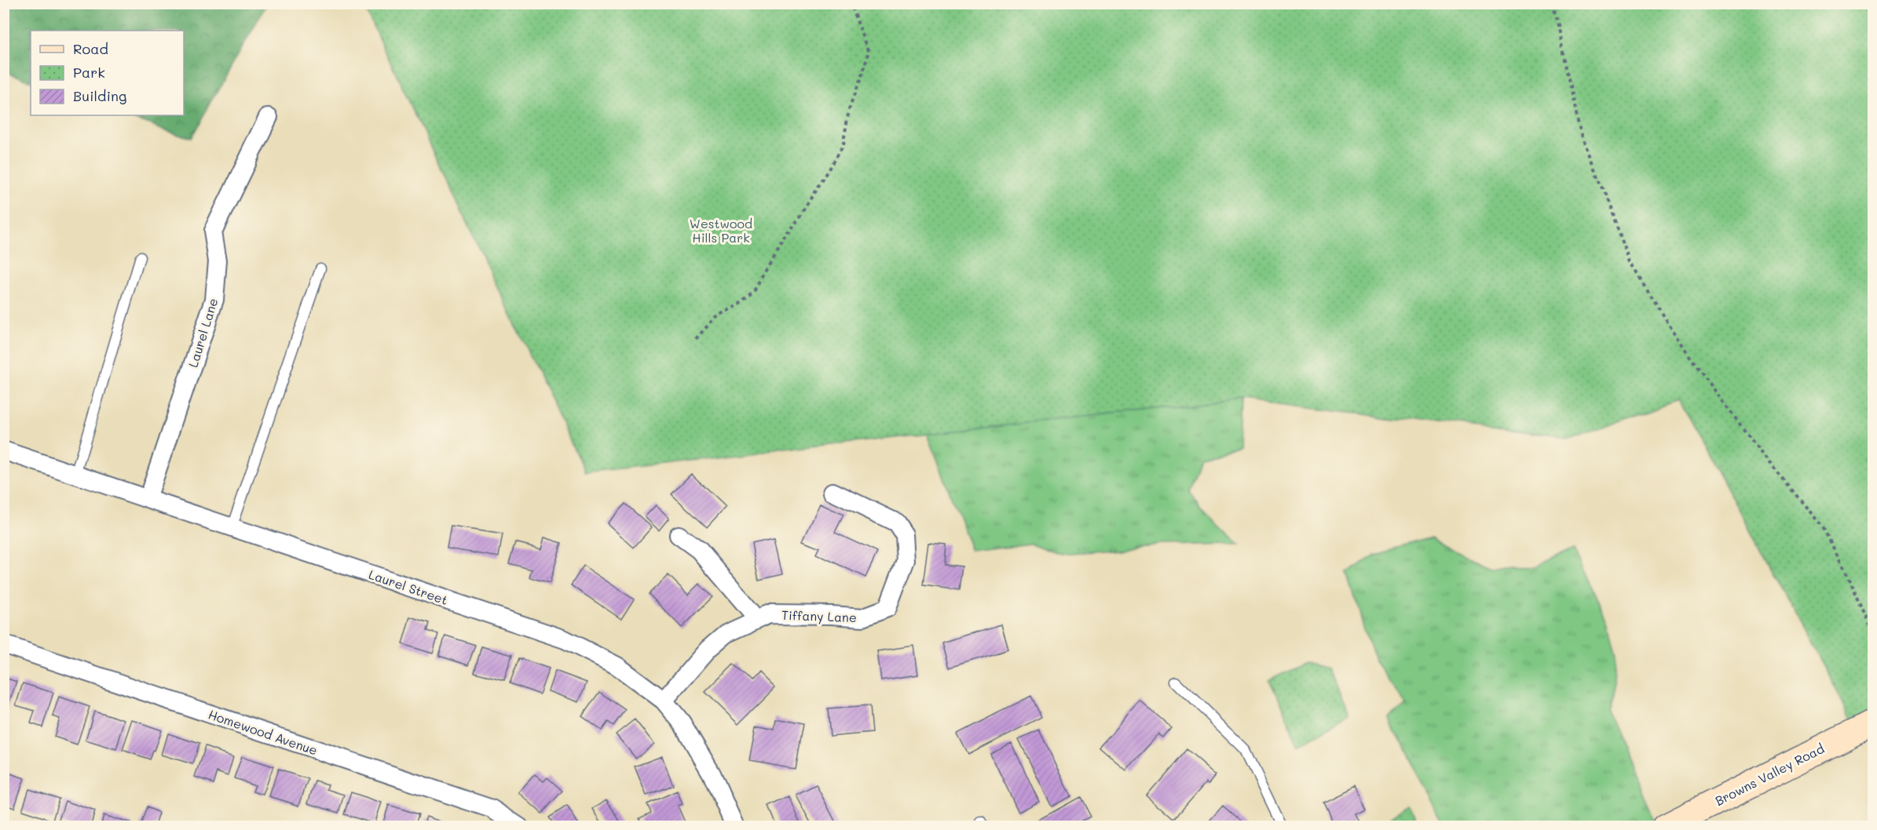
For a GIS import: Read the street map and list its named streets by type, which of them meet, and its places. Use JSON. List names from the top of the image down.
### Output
{
  "streets": {
    "main road": ["Browns Valley Road"],
    "street": [
      "Laurel Lane",
      "Laurel Street",
      "Tiffany Lane",
      "Homewood Avenue"
    ]
  },
  "crossings": [
    ["Laurel Lane", "Laurel Street"],
    ["Laurel Street", "Tiffany Lane"]
  ],
  "parks": ["Westwood Hills Park"],
  "legend": ["Road", "Park", "Building"]
}
